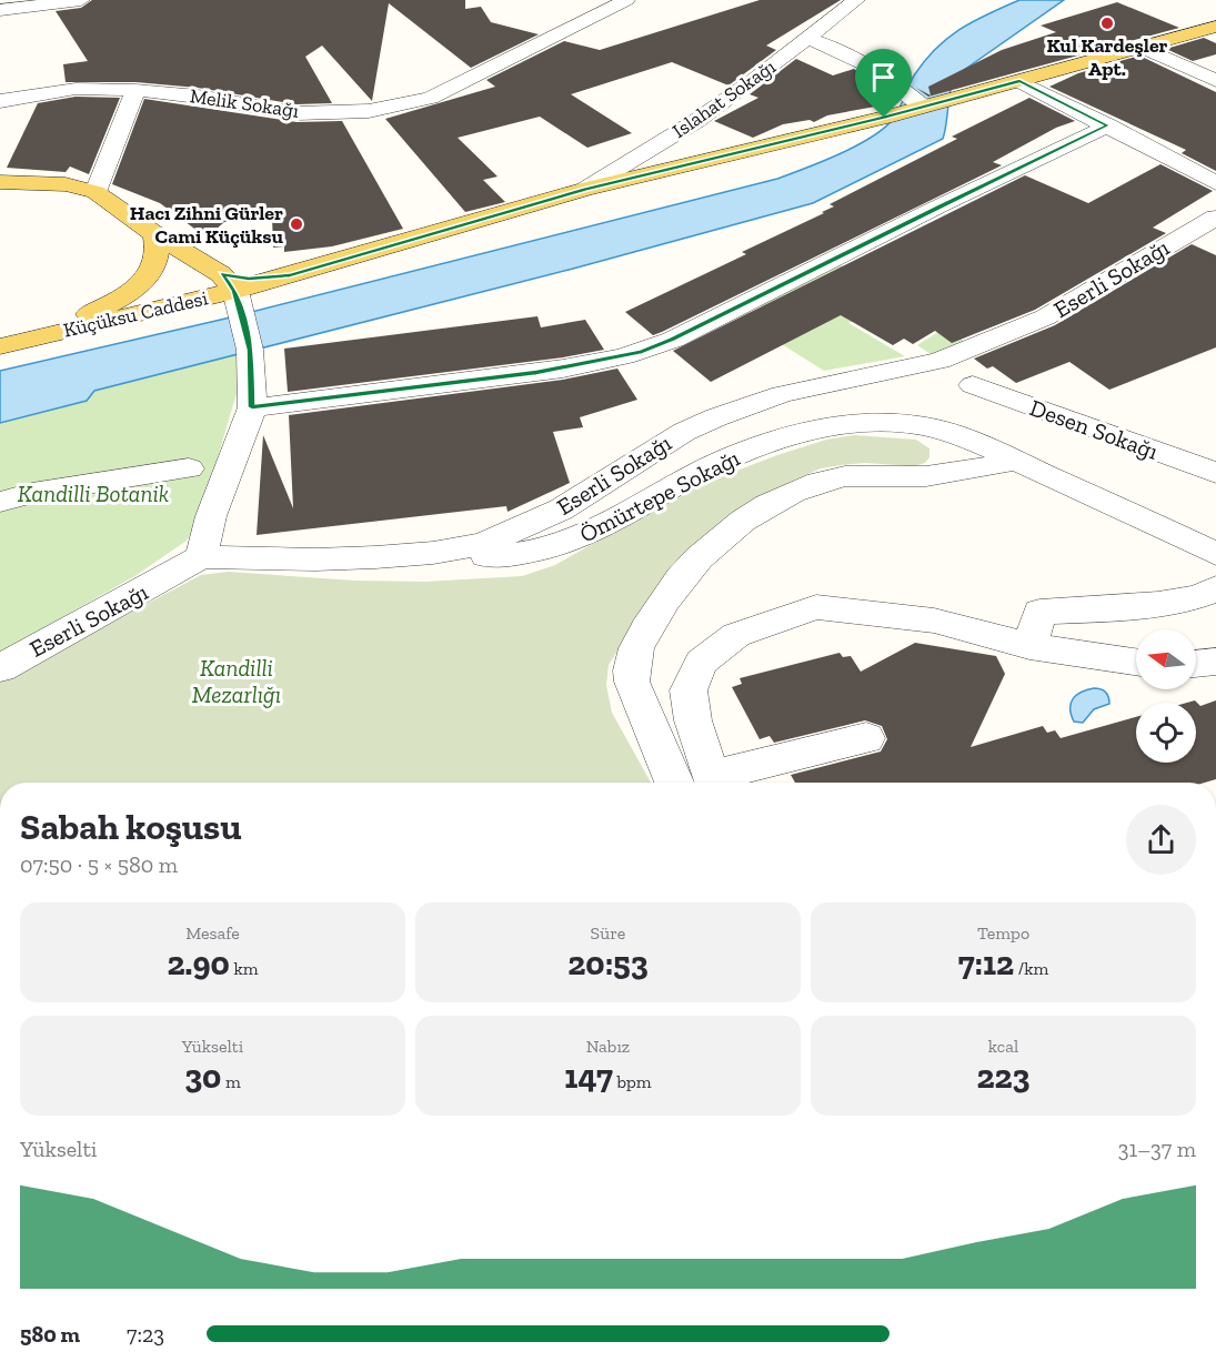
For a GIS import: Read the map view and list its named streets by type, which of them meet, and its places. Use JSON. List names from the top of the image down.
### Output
{
  "streets": {
    "main road": ["Küçüksu Caddesi"],
    "street": [
      "Islahat Sokağı",
      "Melik Sokağı",
      "Eserli Sokağı",
      "Desen Sokağı",
      "Ömürtepe Sokağı"
    ]
  },
  "crossings": [
    ["Islahat Sokağı", "Küçüksu Caddesi"],
    ["Eserli Sokağı", "Ömürtepe Sokağı"]
  ],
  "parks": ["Kandilli Botanik", "Kandilli Mezarlığı"],
  "places": ["Kul Kardeşler Apt.", "Hacı Zihni Gürler Cami Küçüksu"],
  "north": "left",
  "page": {
    "heading": ["Sabah koşusu", "07:50 · 5 × 580 m"],
    "stats": [
      ["Mesafe", "2.90 km"],
      ["Süre", "20:53"],
      ["Tempo", "7:12 /km"],
      ["Yükselti", "30 m"],
      ["Nabız", "147 bpm"],
      ["kcal", "223"]
    ],
    "chart": ["Yükselti", "31–37 m"],
    "list": [
      {
        "name": "580 m",
        "note": "7:23"
      }
    ]
  }
}
